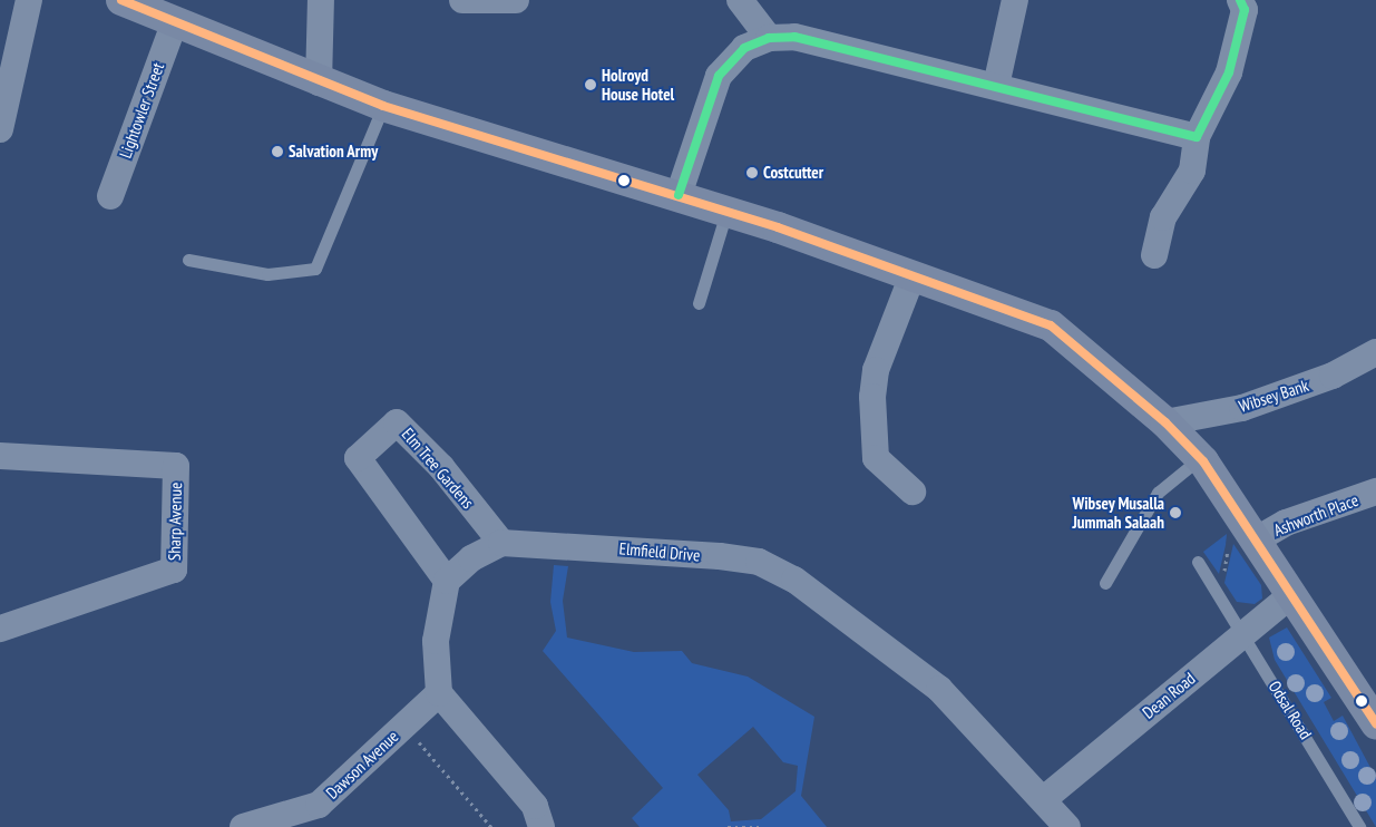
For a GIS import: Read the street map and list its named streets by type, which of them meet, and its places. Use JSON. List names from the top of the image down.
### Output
{
  "streets": {
    "street": [
      "Lightowler Street",
      "Wibsey Bank",
      "Elm Tree Gardens",
      "Ashworth Place",
      "Sharp Avenue",
      "Elmfield Drive",
      "Dean Road",
      "Dawson Avenue"
    ],
    "lane": ["Odsal Road"]
  },
  "crossings": [
    ["Elm Tree Gardens", "Elmfield Drive"],
    ["Elmfield Drive", "Dean Road"],
    ["Dean Road", "Odsal Road"]
  ],
  "places": [
    "Holroyd House Hotel",
    "Salvation Army",
    "Costcutter",
    "Wibsey Musalla Jummah Salaah"
  ]
}
